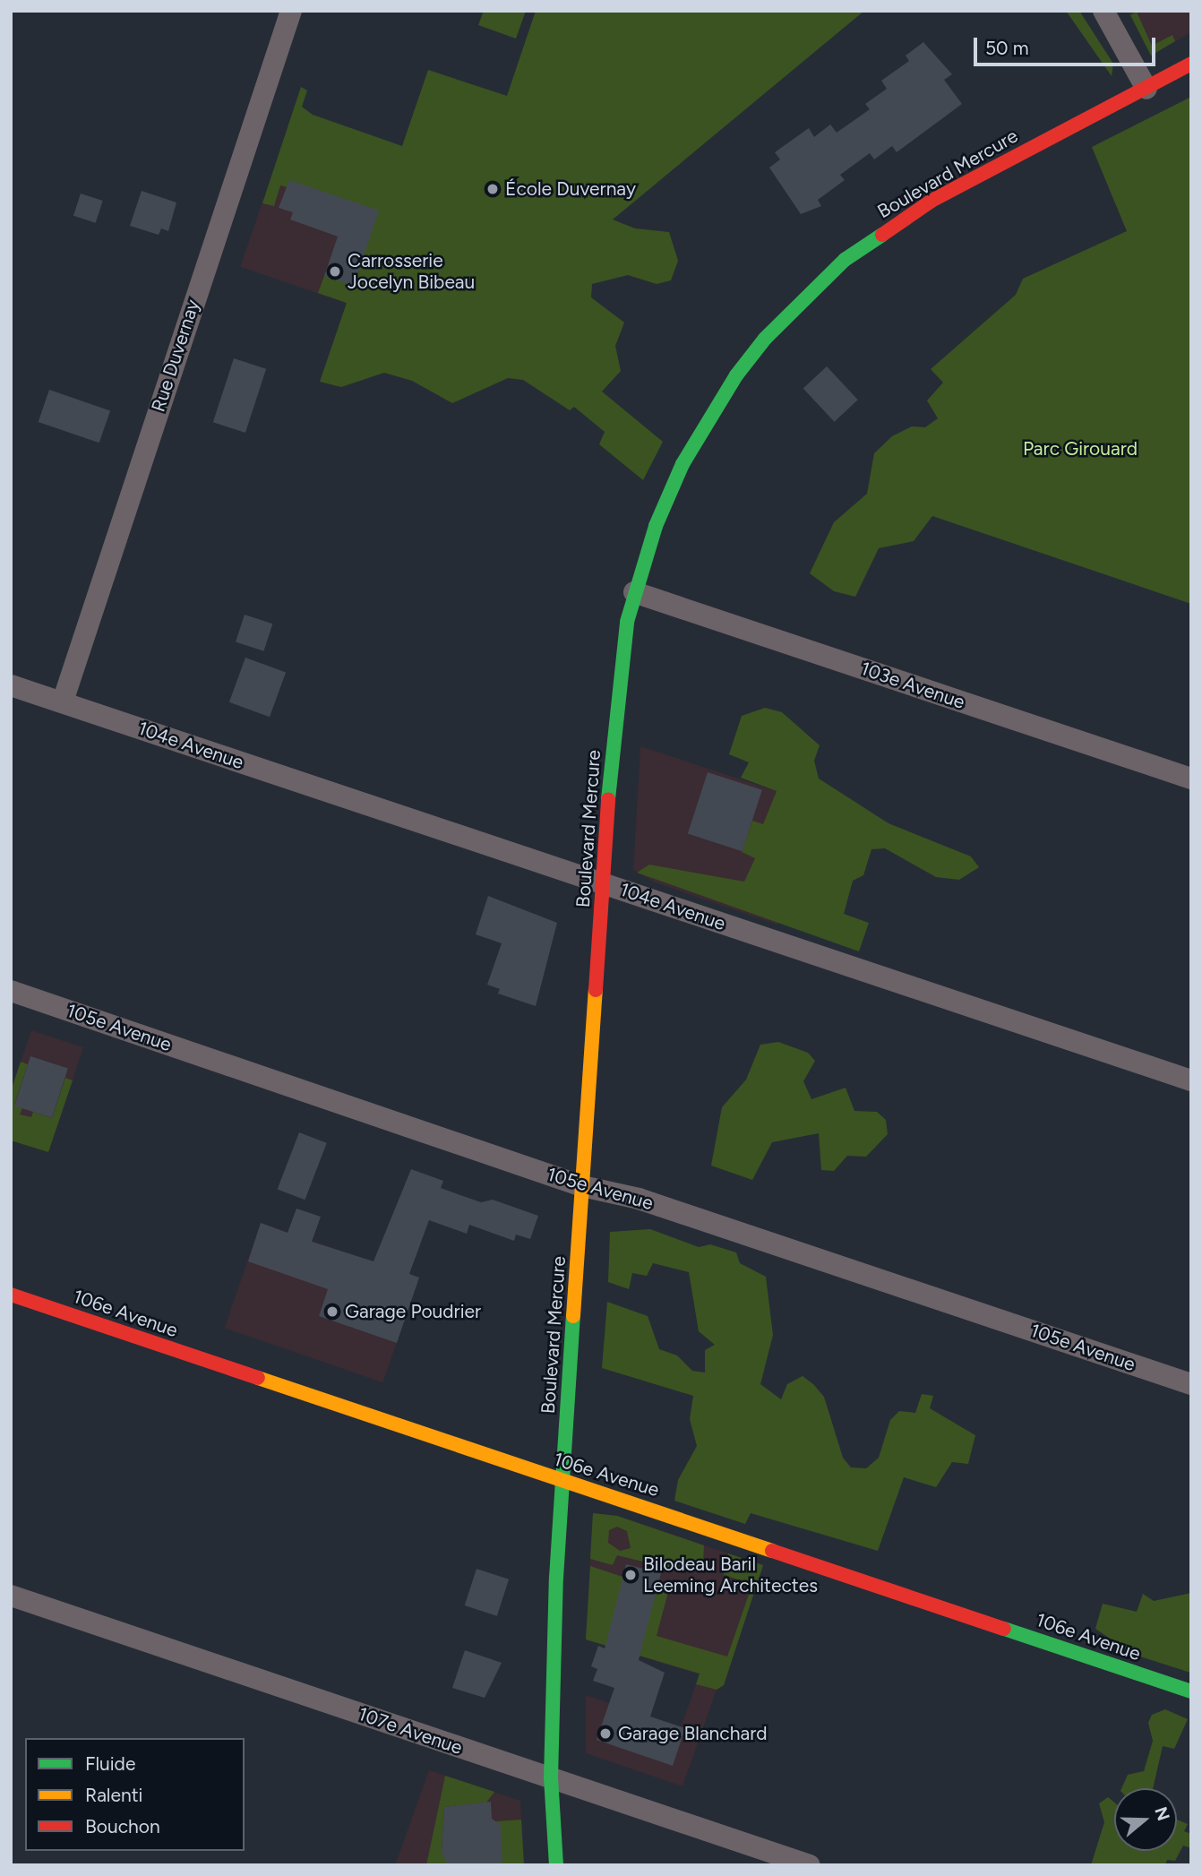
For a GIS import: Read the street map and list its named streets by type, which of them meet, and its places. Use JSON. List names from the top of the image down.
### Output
{
  "streets": {
    "street": [
      "Boulevard Mercure",
      "Rue Duvernay",
      "103e Avenue",
      "104e Avenue",
      "105e Avenue",
      "106e Avenue",
      "107e Avenue"
    ]
  },
  "crossings": [
    ["Boulevard Mercure", "103e Avenue"],
    ["Boulevard Mercure", "104e Avenue"],
    ["Boulevard Mercure", "105e Avenue"],
    ["Boulevard Mercure", "106e Avenue"],
    ["Boulevard Mercure", "107e Avenue"],
    ["Rue Duvernay", "104e Avenue"]
  ],
  "parks": ["Parc Girouard"],
  "places": [
    "École Duvernay",
    "Carrosserie Jocelyn Bibeau",
    "Garage Poudrier",
    "Bilodeau Baril Leeming Architectes",
    "Garage Blanchard"
  ],
  "legend": ["Fluide", "Ralenti", "Bouchon"],
  "scale_bar": "50 m",
  "north": "right"
}
